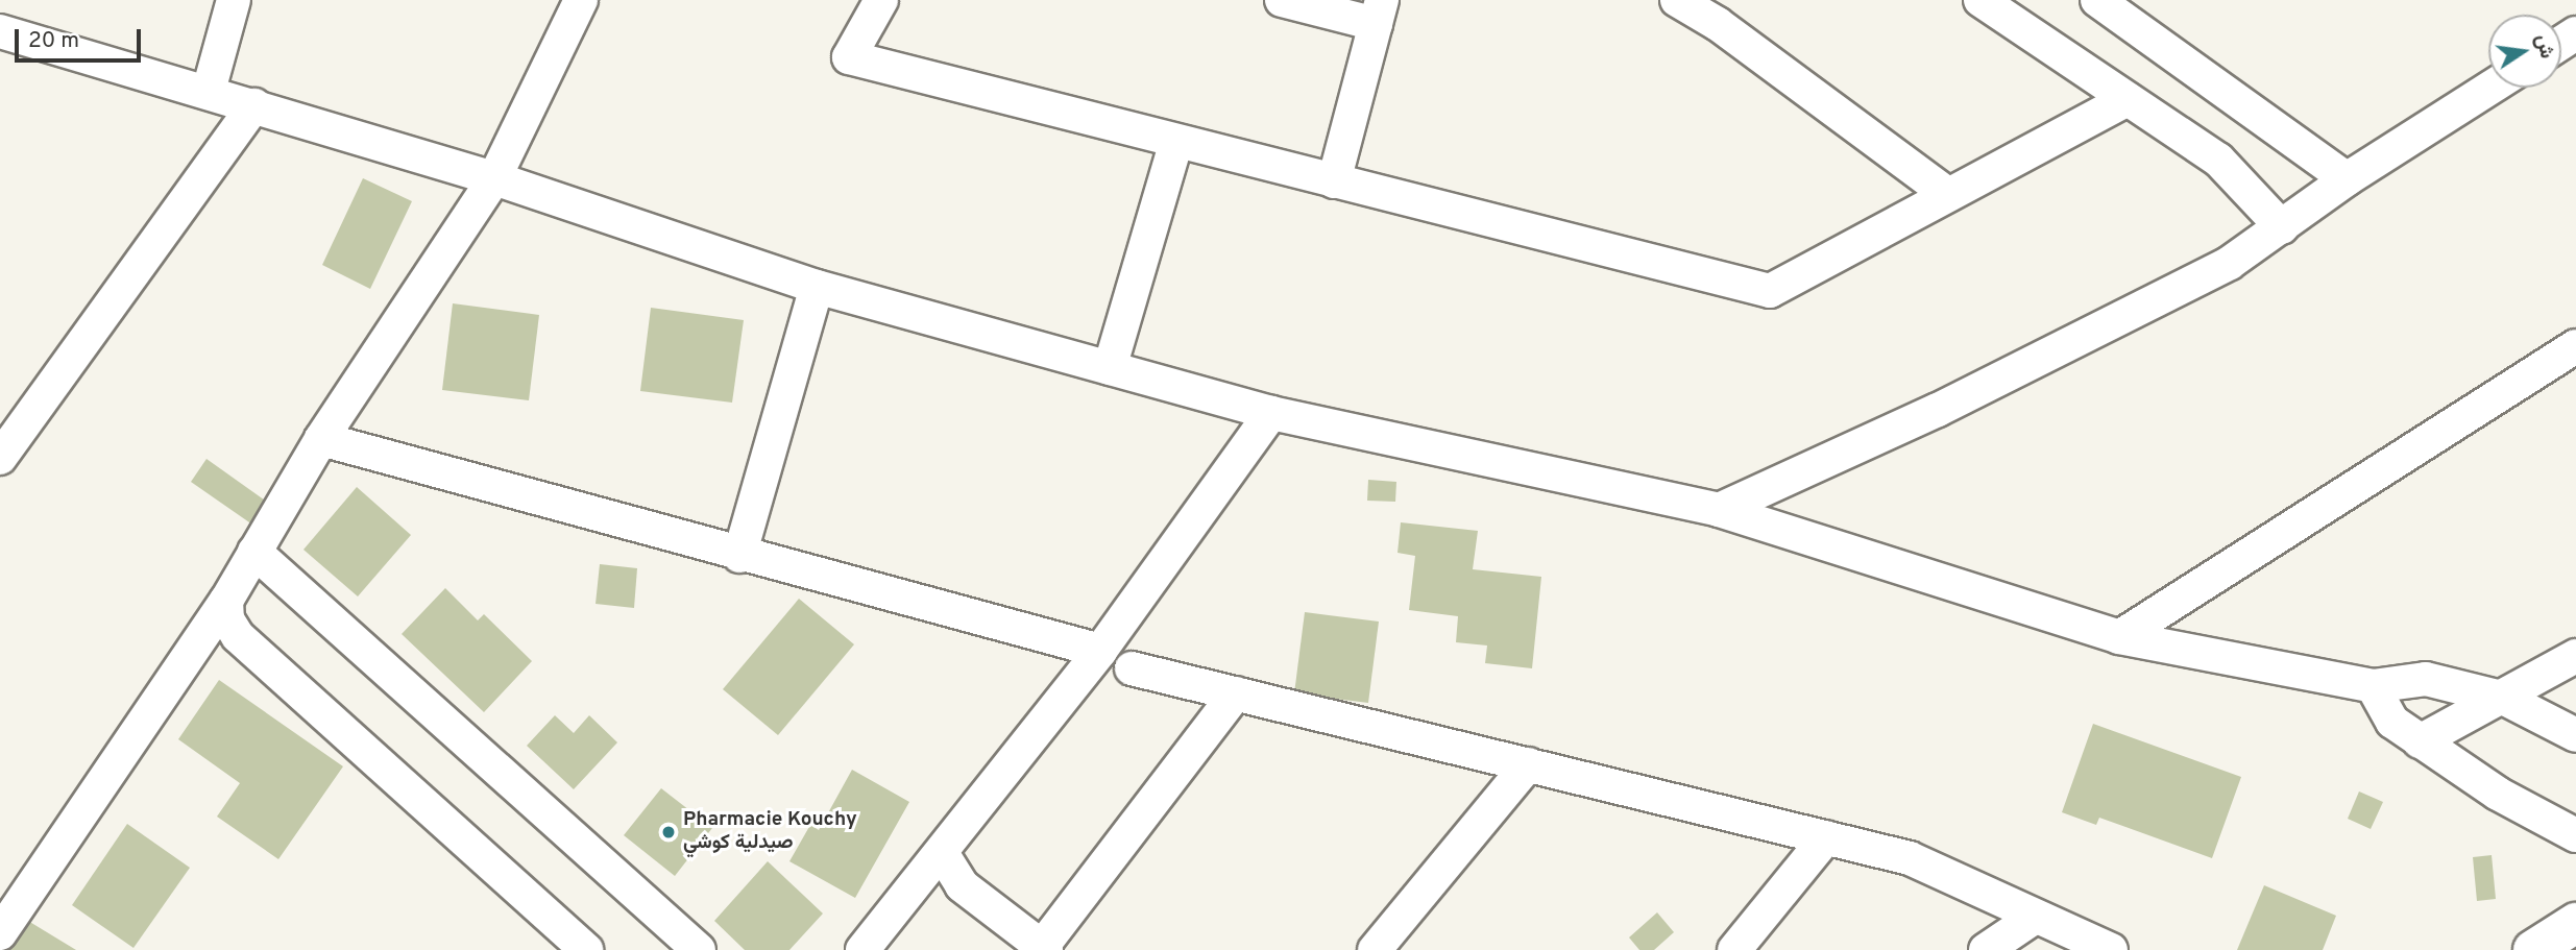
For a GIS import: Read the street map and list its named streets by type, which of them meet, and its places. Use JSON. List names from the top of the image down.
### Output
{
  "places": ["Pharmacie Kouchy صيدلية كوشي"],
  "scale_bar": "20 m",
  "north": "right"
}
